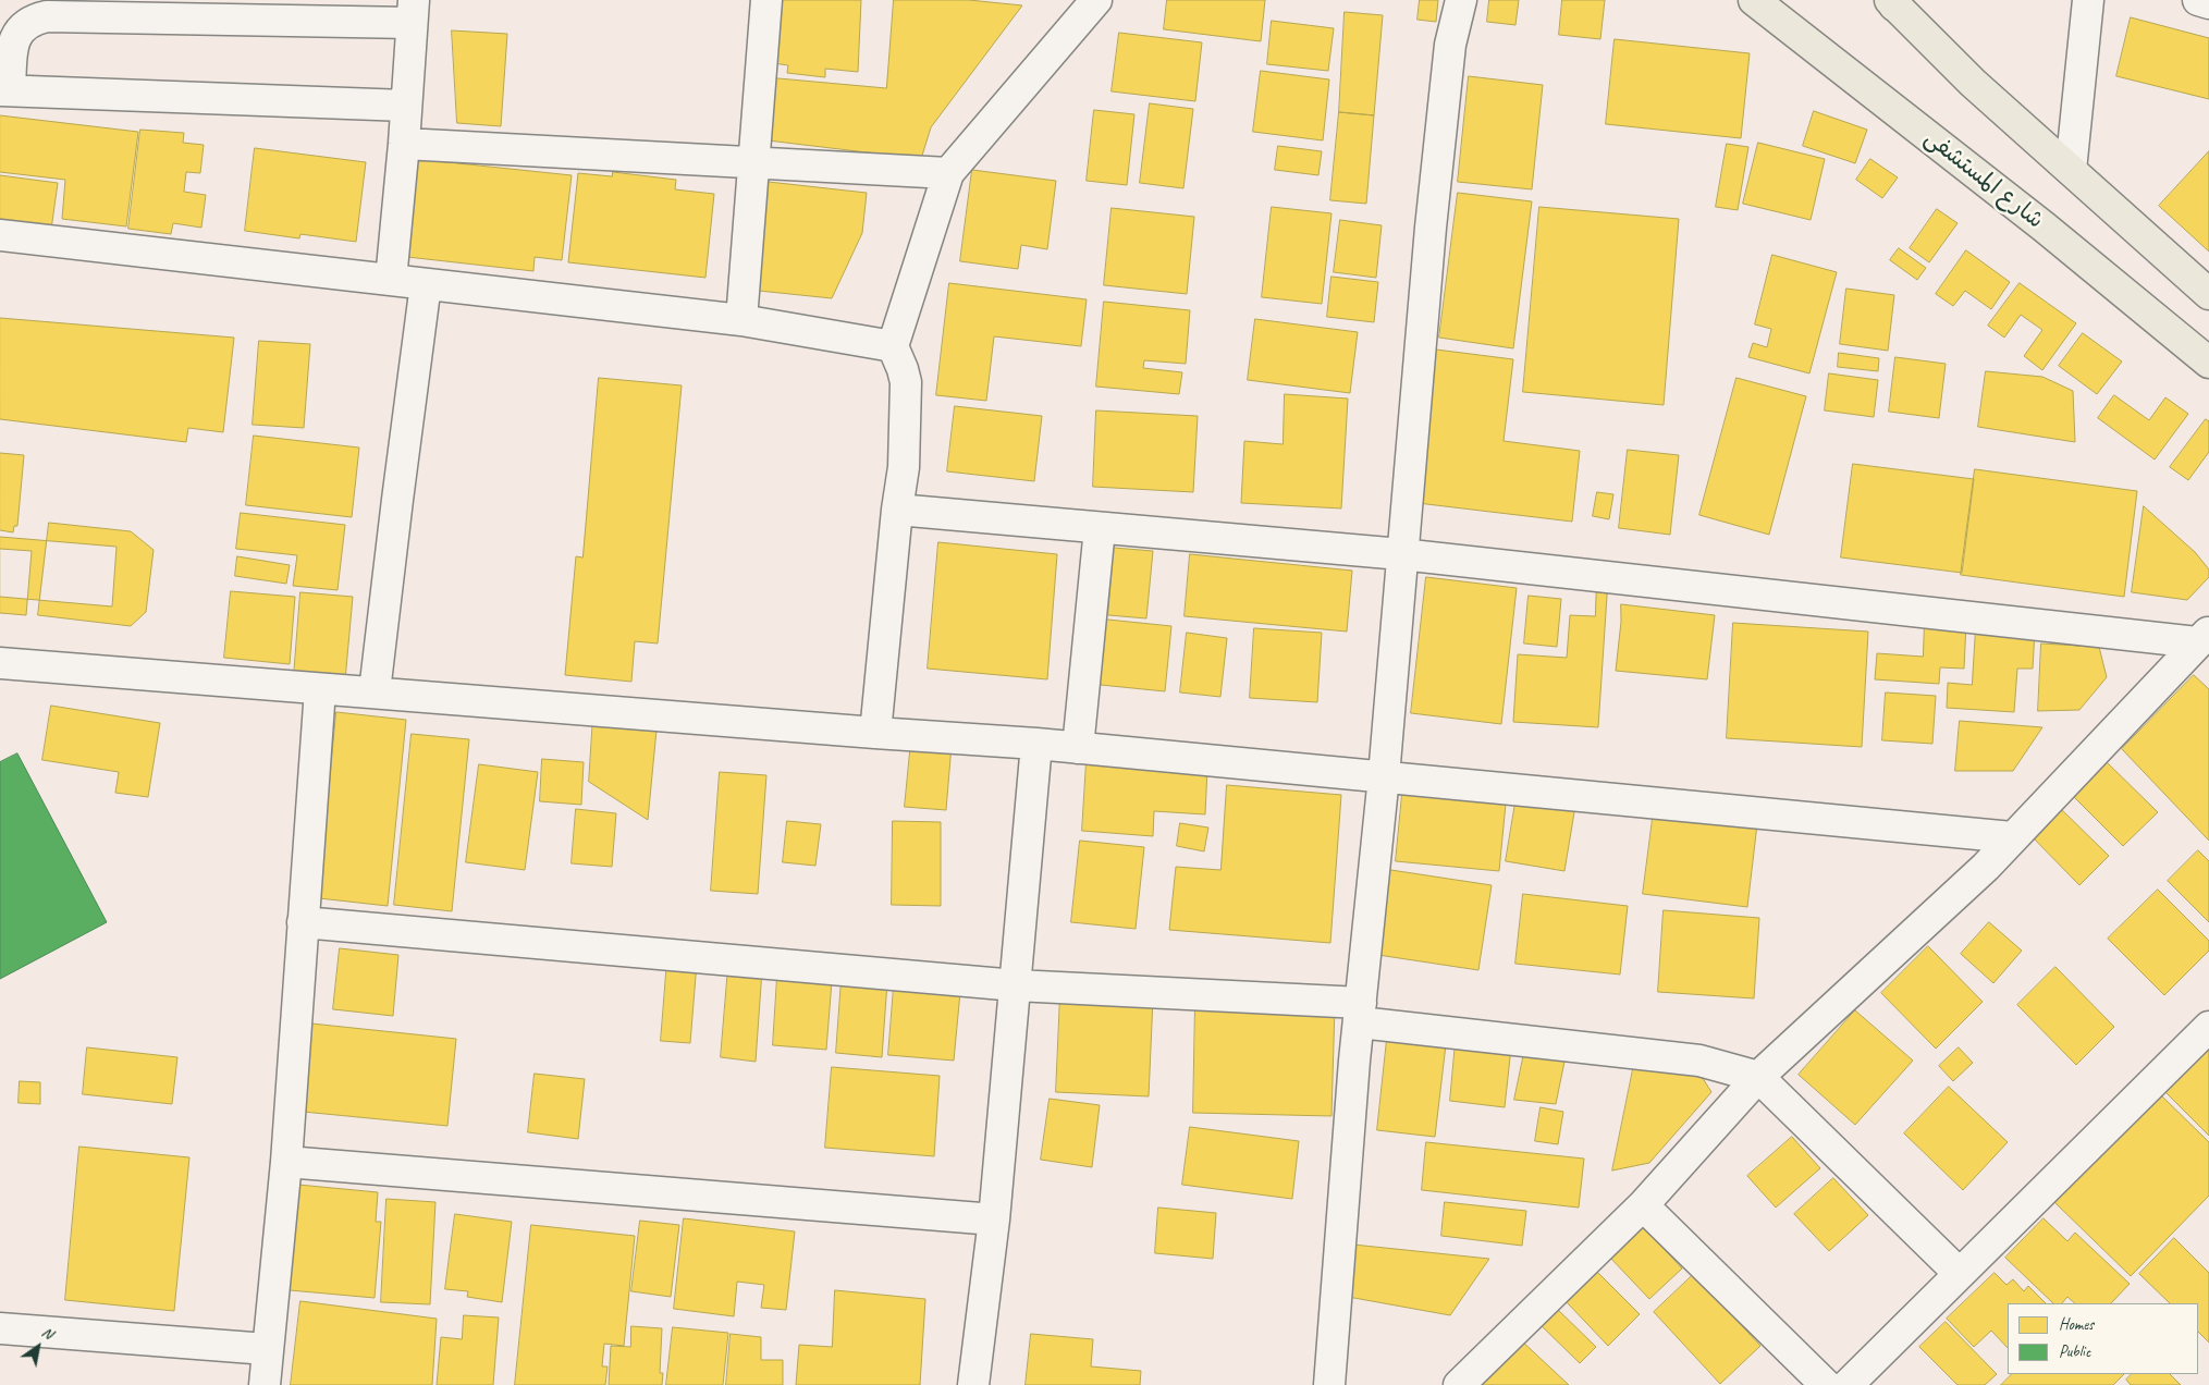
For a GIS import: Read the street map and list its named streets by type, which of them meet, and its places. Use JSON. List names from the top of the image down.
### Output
{
  "streets": {
    "main road": ["شارع المستشفى"]
  },
  "legend": ["Homes", "Public"],
  "north": "top right"
}
